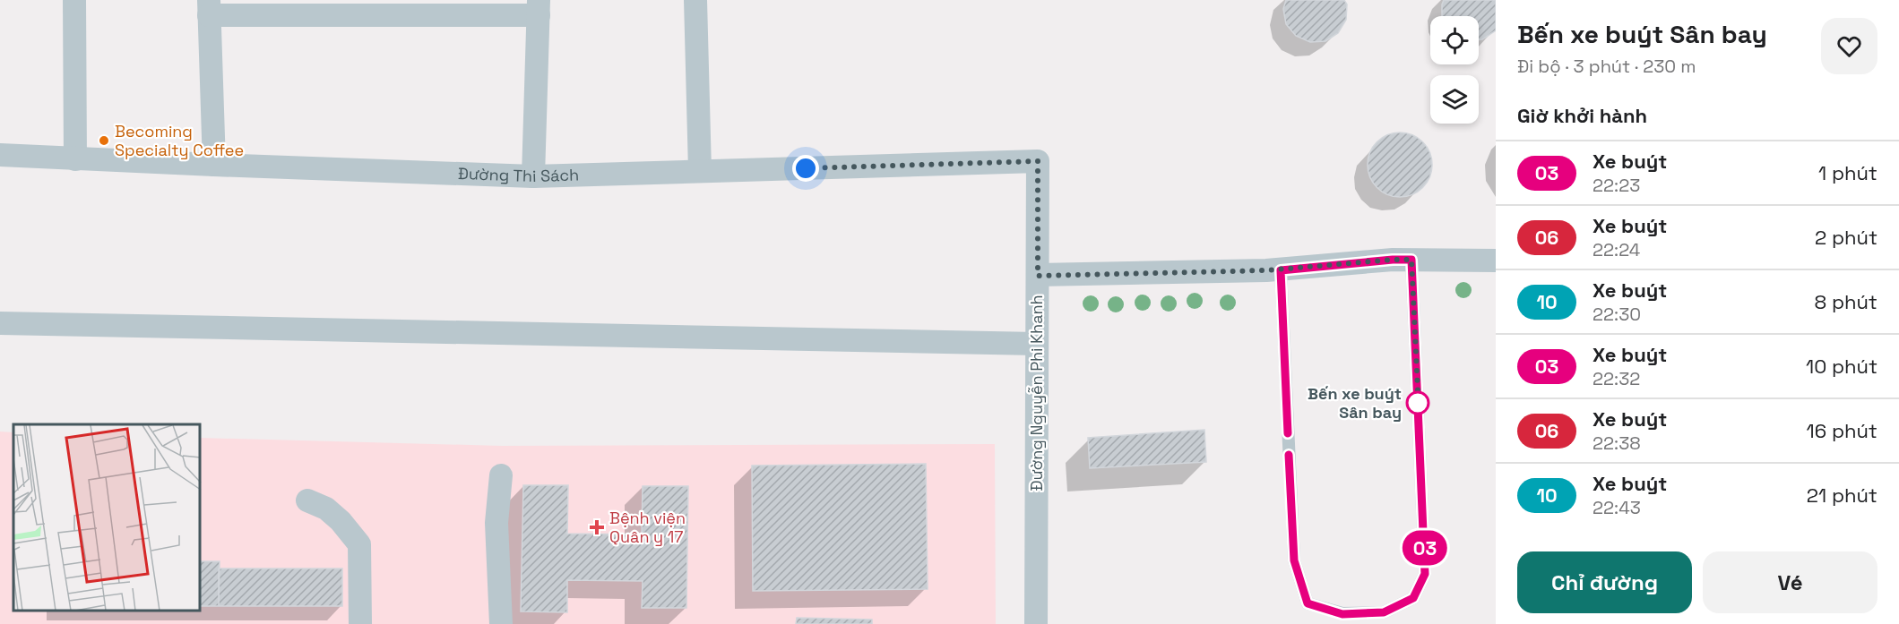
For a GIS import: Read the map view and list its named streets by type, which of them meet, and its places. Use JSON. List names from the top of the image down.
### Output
{
  "streets": {
    "street": ["Đường Thi Sách", "Đường Nguyễn Phi Khanh"]
  },
  "crossings": [
    ["Đường Thi Sách", "Đường Nguyễn Phi Khanh"]
  ],
  "places": {
    "other": ["Becoming Specialty Coffee", "Bến xe buýt Sân bay"],
    "health": ["Bệnh viện Quân y 17"]
  },
  "lines": ["bus line 03"],
  "page": {
    "on_map": "03",
    "heading": [
      ["Bến xe buýt Sân bay", "Đi bộ · 3 phút · 230 m"],
      "Giờ khởi hành"
    ],
    "list": [
      {
        "mark": "03",
        "name": "Xe buýt",
        "note": "22:23",
        "value": "1 phút"
      },
      {
        "mark": "06",
        "name": "Xe buýt",
        "note": "22:24",
        "value": "2 phút"
      },
      {
        "mark": "10",
        "name": "Xe buýt",
        "note": "22:30",
        "value": "8 phút"
      },
      {
        "mark": "03",
        "name": "Xe buýt",
        "note": "22:32",
        "value": "10 phút"
      },
      {
        "mark": "06",
        "name": "Xe buýt",
        "note": "22:38",
        "value": "16 phút"
      },
      {
        "mark": "10",
        "name": "Xe buýt",
        "note": "22:43",
        "value": "21 phút"
      }
    ],
    "buttons": ["Chỉ đường", "Vé"]
  }
}
